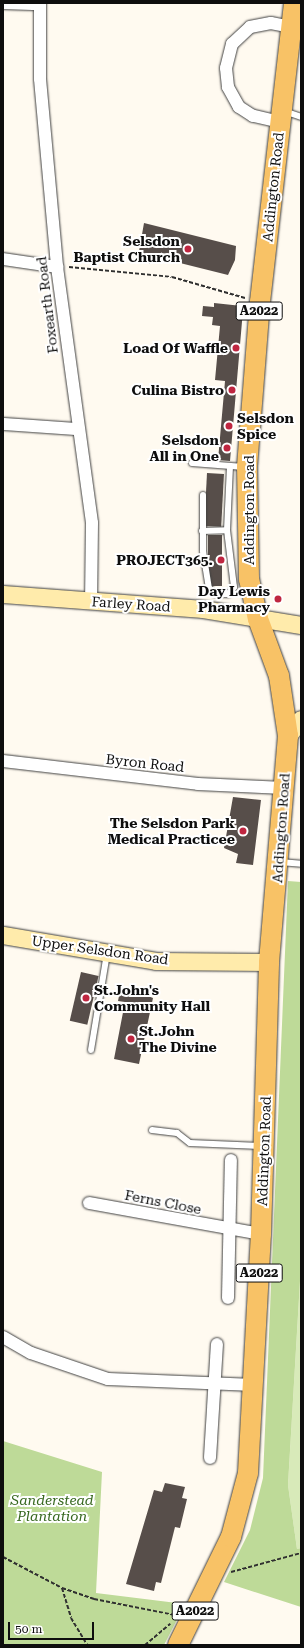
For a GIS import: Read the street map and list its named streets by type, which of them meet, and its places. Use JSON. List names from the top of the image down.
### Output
{
  "streets": {
    "main road": ["Addington Road", "A2022"],
    "street": [
      "Foxearth Road",
      "Farley Road",
      "Byron Road",
      "Upper Selsdon Road",
      "Ferns Close"
    ]
  },
  "crossings": [
    ["Addington Road", "Farley Road"],
    ["Addington Road", "Byron Road"],
    ["Addington Road", "Upper Selsdon Road"],
    ["Addington Road", "Ferns Close"],
    ["Foxearth Road", "Farley Road"]
  ],
  "parks": ["Sanderstead Plantation"],
  "places": [
    "Selsdon Baptist Church",
    "Load Of Waffle",
    "Culina Bistro",
    "Selsdon Spice",
    "Selsdon All in One",
    "PROJECT365.",
    "Day Lewis Pharmacy",
    "The Selsdon Park Medical Practicee",
    "St.John's Community Hall",
    "St.John The Divine"
  ],
  "scale_bar": "50 m"
}
